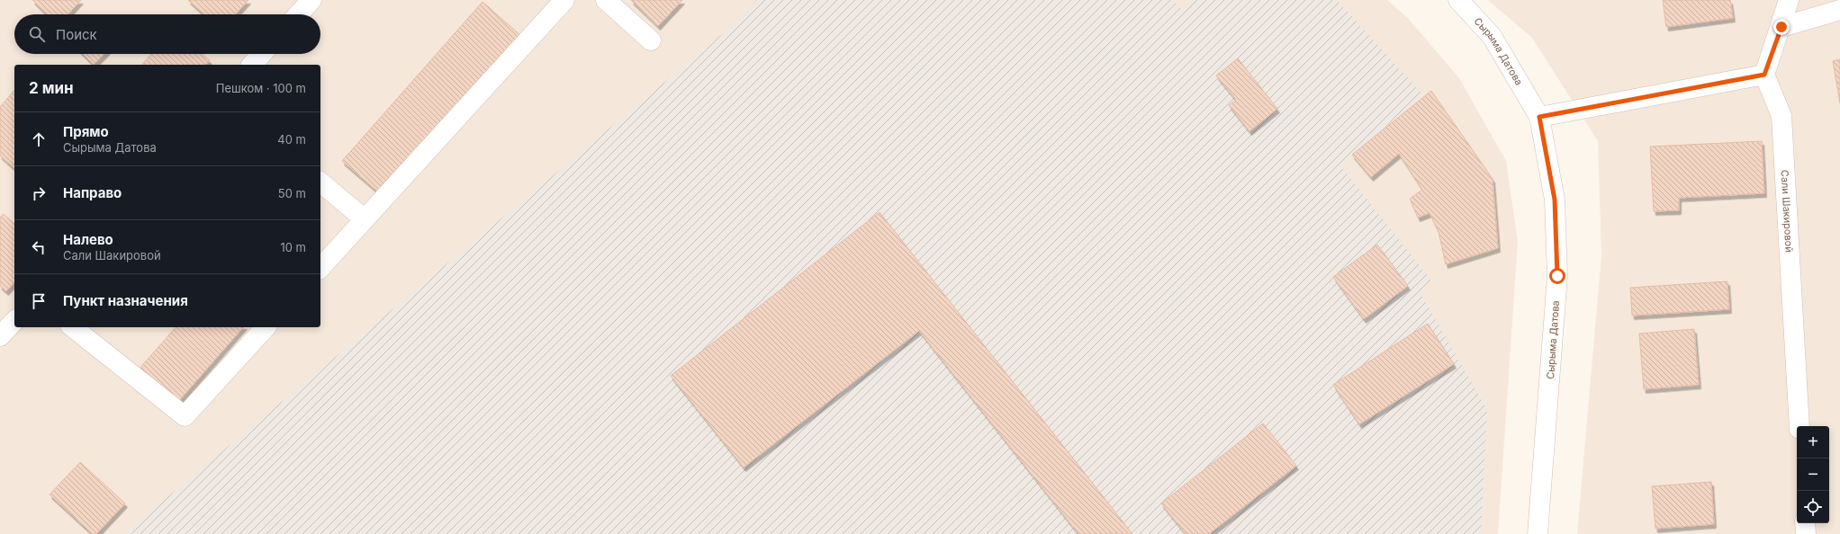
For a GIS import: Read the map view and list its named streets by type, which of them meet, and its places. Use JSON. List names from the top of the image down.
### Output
{
  "streets": {
    "street": ["Сырыма Датова", "Сали Шакировой"]
  },
  "page": {
    "search": "Поиск",
    "heading": ["2 мин", "Пешком · 100 m"],
    "list": [
      ["Прямо", "Сырыма Датова", "40 m"],
      ["Направо", "50 m"],
      ["Налево", "Сали Шакировой", "10 m"],
      "Пункт назначения"
    ],
    "map_buttons": ["+", "−"]
  }
}
